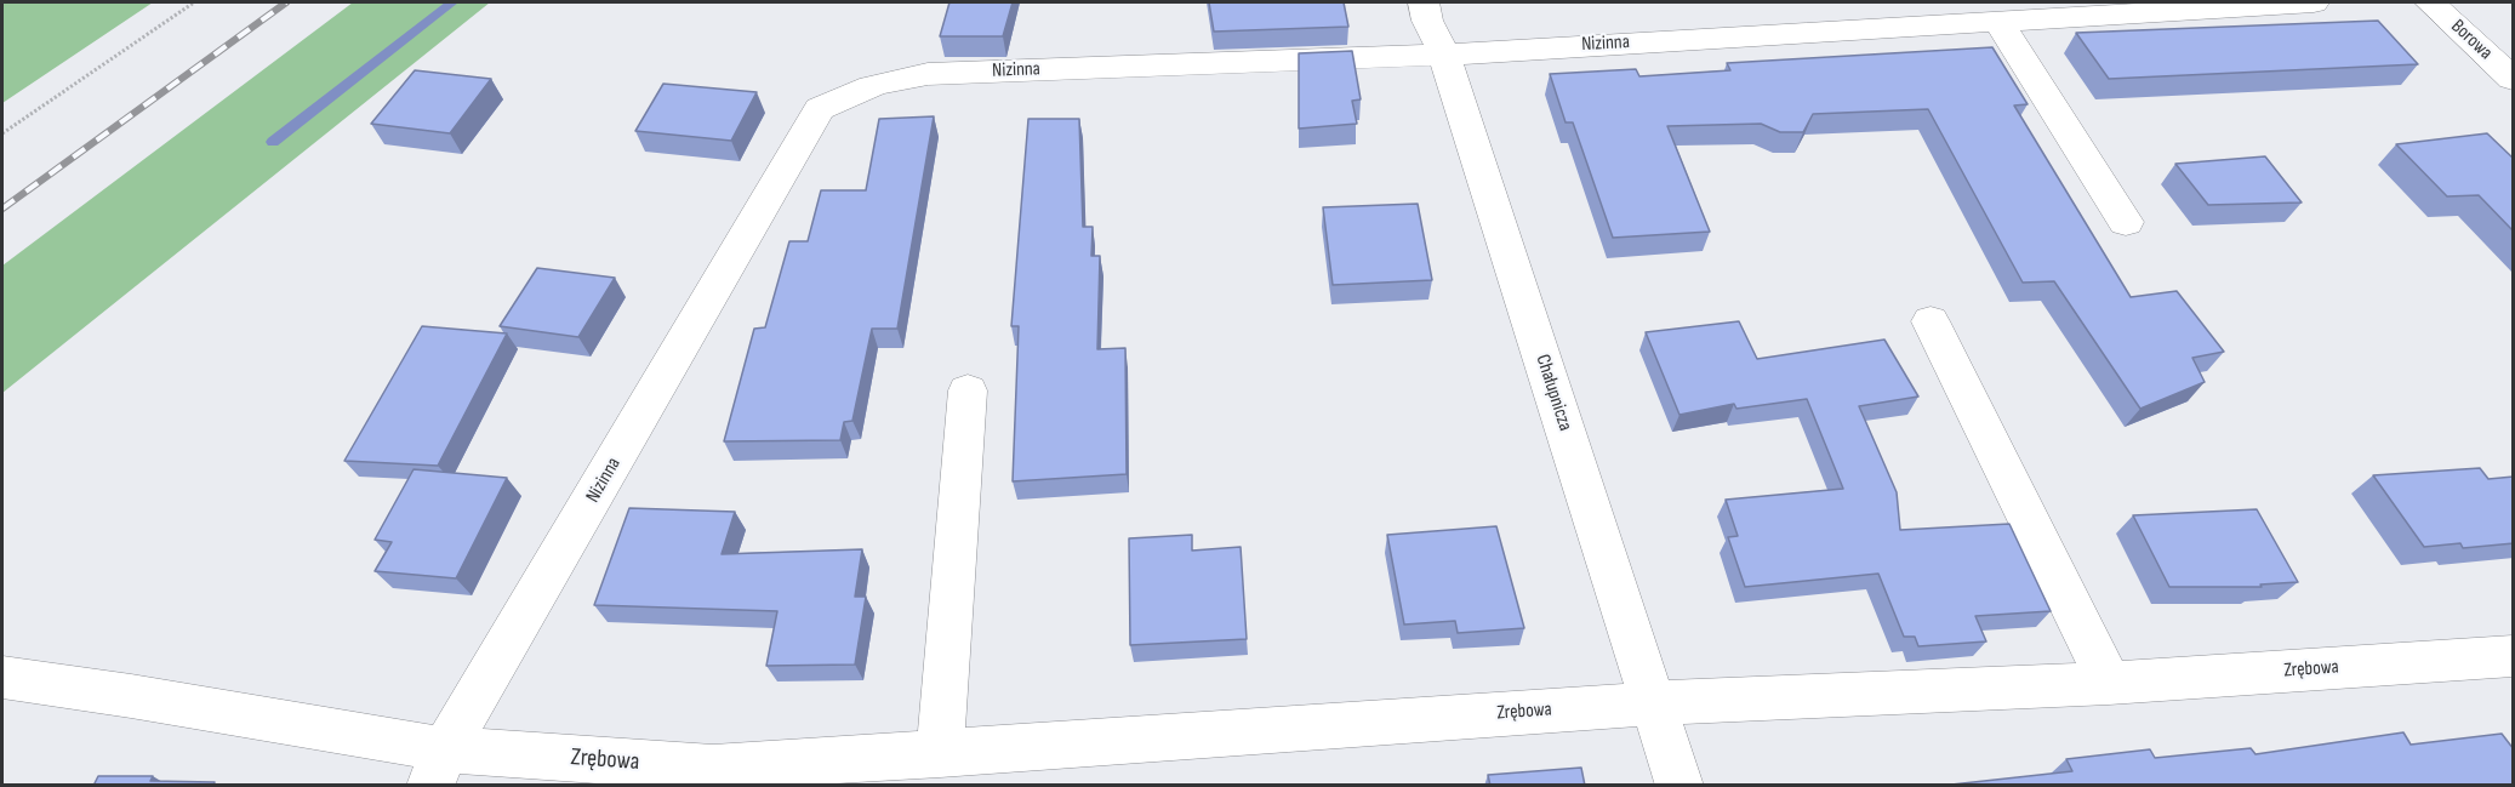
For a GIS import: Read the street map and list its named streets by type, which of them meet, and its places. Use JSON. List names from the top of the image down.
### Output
{
  "streets": {
    "street": [
      "Borowa",
      "Nizinna",
      "Chałupnicza",
      "Zrębowa"
    ]
  },
  "crossings": [
    ["Nizinna", "Chałupnicza"],
    ["Nizinna", "Zrębowa"],
    ["Chałupnicza", "Zrębowa"]
  ]
}
